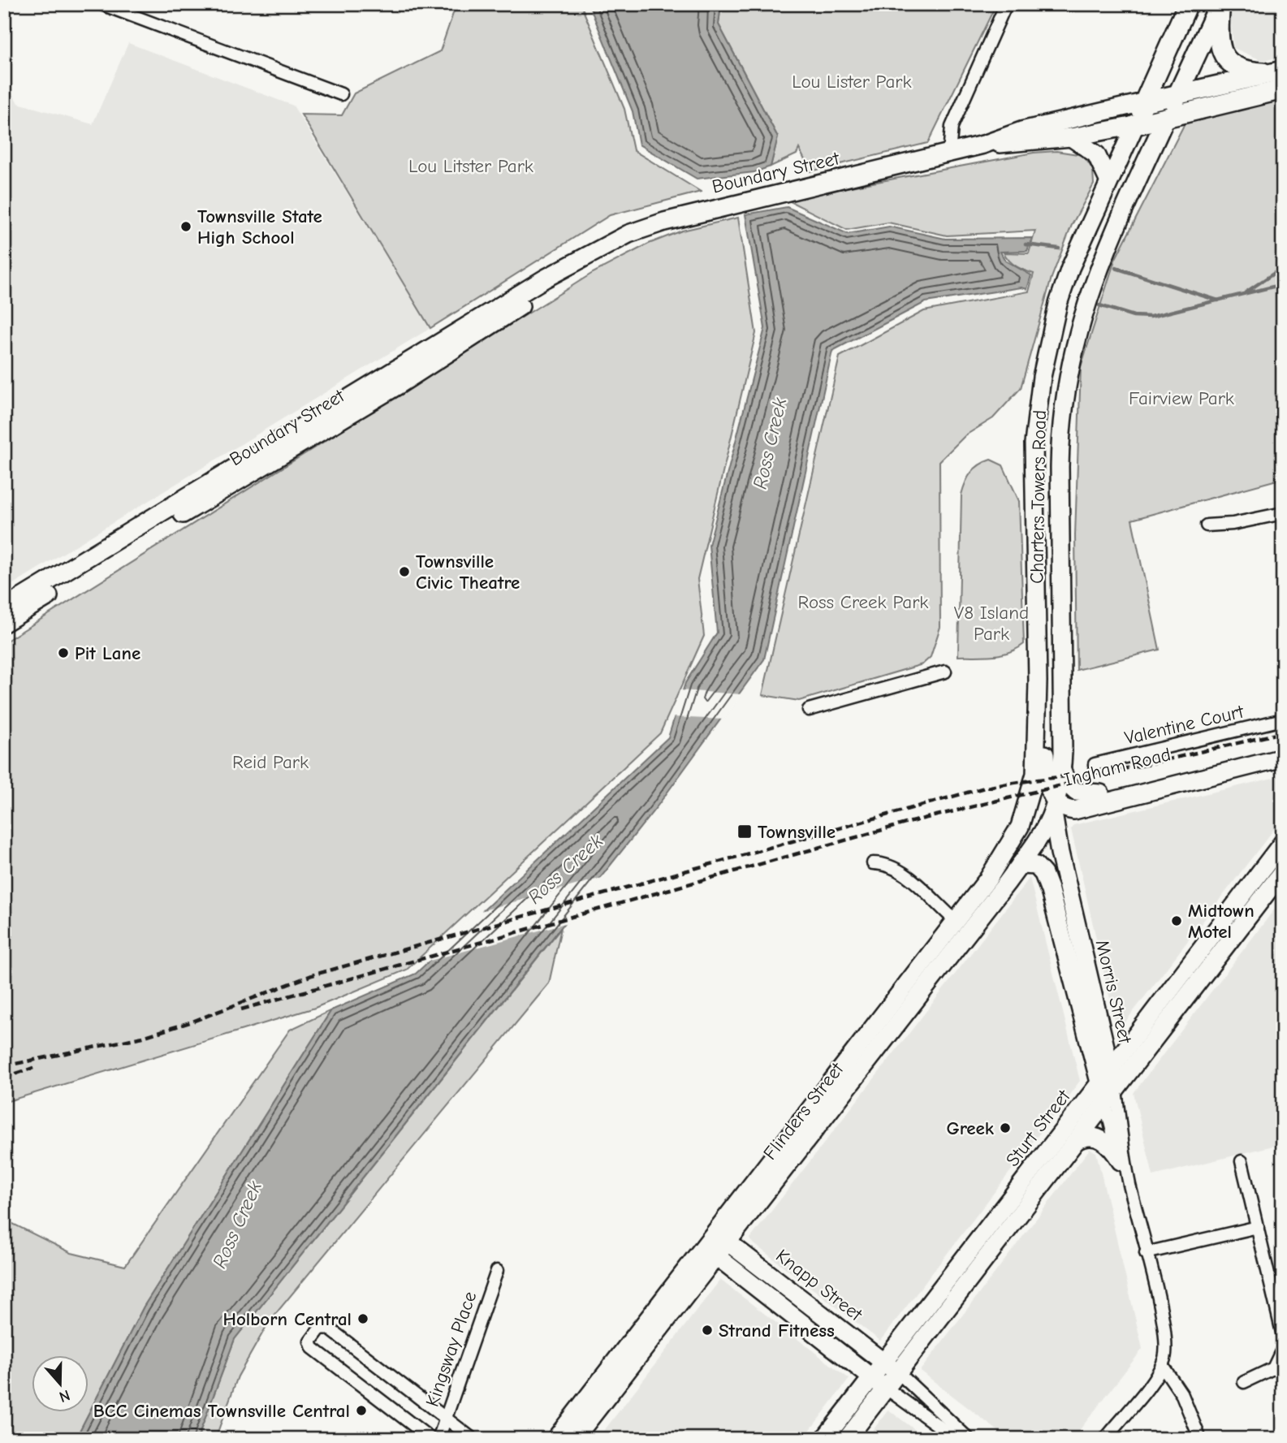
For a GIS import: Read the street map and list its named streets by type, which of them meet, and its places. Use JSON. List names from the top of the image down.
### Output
{
  "streets": {
    "main road": [
      "Boundary Street",
      "Charters Towers Road",
      "Ingham Road",
      "Morris Street",
      "Flinders Street",
      "Sturt Street",
      "Knapp Street"
    ],
    "street": ["Valentine Court", "Kingsway Place"]
  },
  "crossings": [
    ["Boundary Street", "Charters Towers Road"],
    ["Charters Towers Road", "Ingham Road"],
    ["Charters Towers Road", "Morris Street"],
    ["Charters Towers Road", "Flinders Street"],
    ["Ingham Road", "Morris Street"],
    ["Ingham Road", "Flinders Street"],
    ["Morris Street", "Flinders Street"],
    ["Morris Street", "Sturt Street"],
    ["Flinders Street", "Knapp Street"],
    ["Sturt Street", "Knapp Street"]
  ],
  "water": ["Ross Creek"],
  "parks": [
    "Lou Lister Park",
    "Lou Litster Park",
    "Fairview Park",
    "Ross Creek Park",
    "V8 Island Park",
    "Reid Park"
  ],
  "places": {
    "other": [
      "Townsville State High School",
      "Townsville Civic Theatre",
      "Pit Lane",
      "Midtown Motel",
      "Greek",
      "Holborn Central",
      "Strand Fitness",
      "BCC Cinemas Townsville Central"
    ],
    "transit": ["Townsville"]
  },
  "north": "bottom"
}
